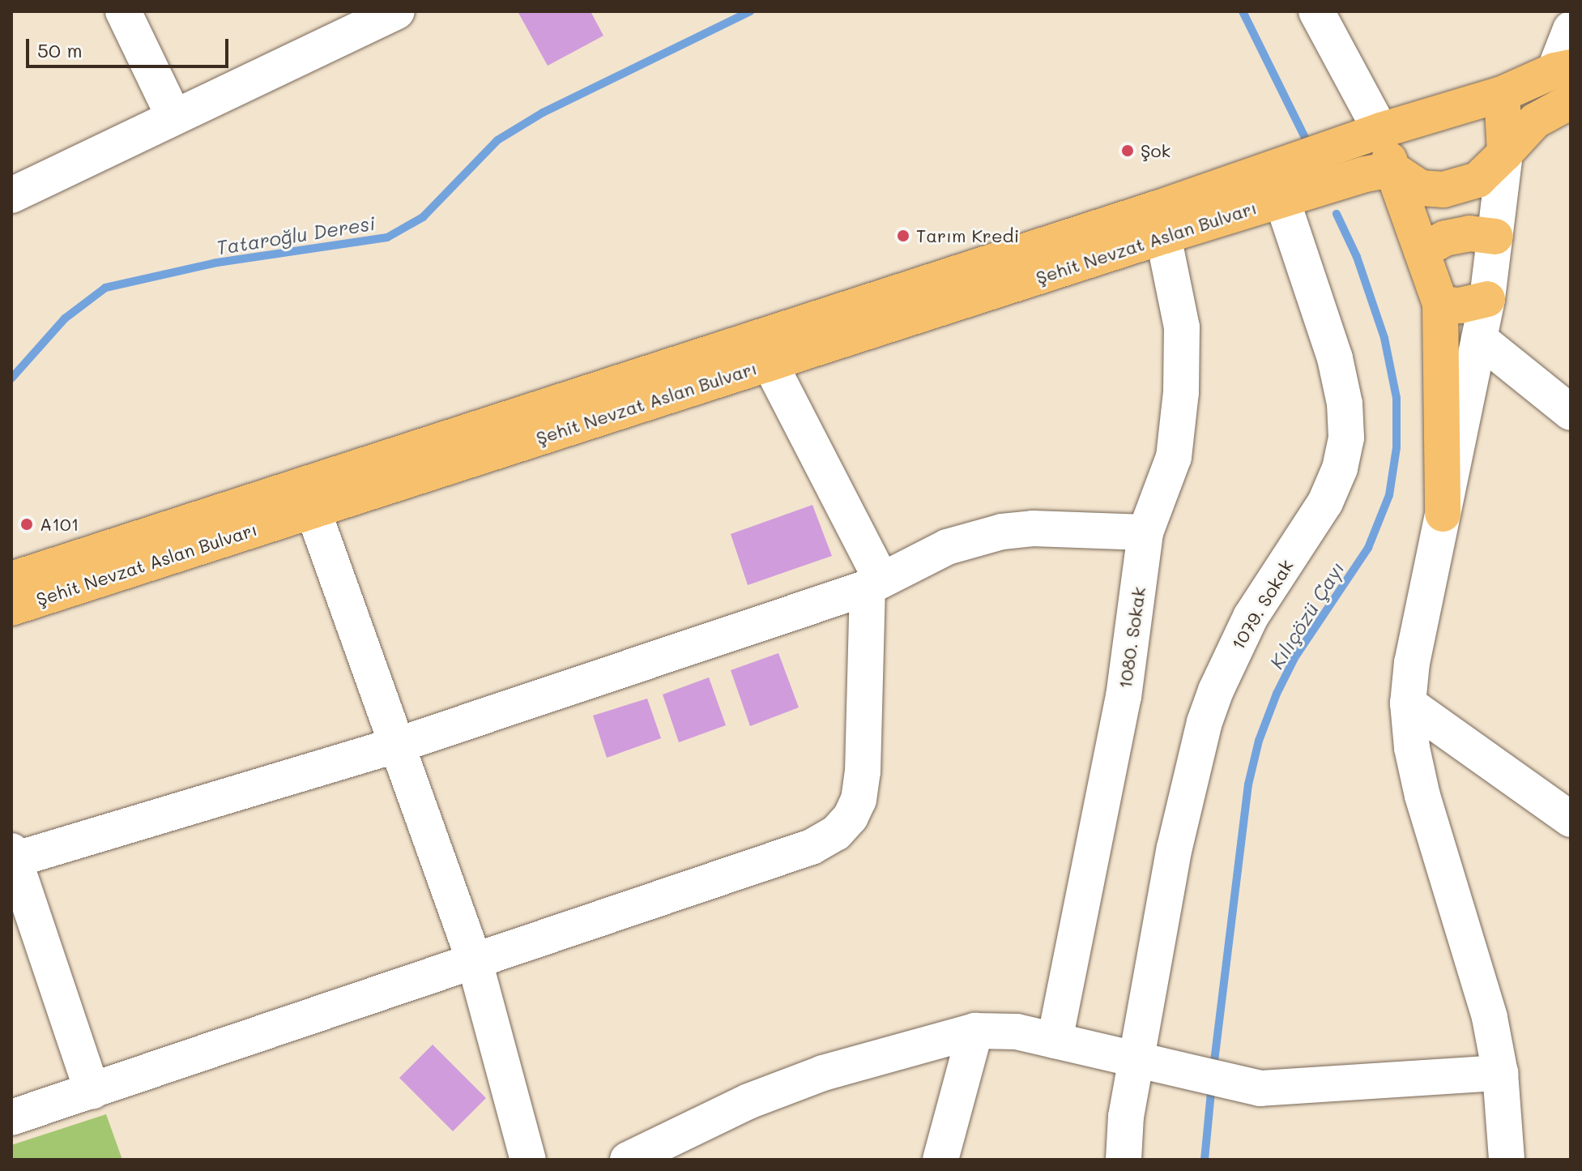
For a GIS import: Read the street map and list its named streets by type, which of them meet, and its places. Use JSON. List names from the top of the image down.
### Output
{
  "streets": {
    "main road": ["Şehit Nevzat Aslan Bulvarı"],
    "street": ["1079. Sokak", "1080. Sokak"]
  },
  "crossings": [
    ["Şehit Nevzat Aslan Bulvarı", "1079. Sokak"],
    ["Şehit Nevzat Aslan Bulvarı", "1080. Sokak"]
  ],
  "water": ["Tataroğlu Deresi", "Kılıçözü Çayı"],
  "places": ["Şok", "Tarım Kredi", "A101"],
  "scale_bar": "50 m"
}
